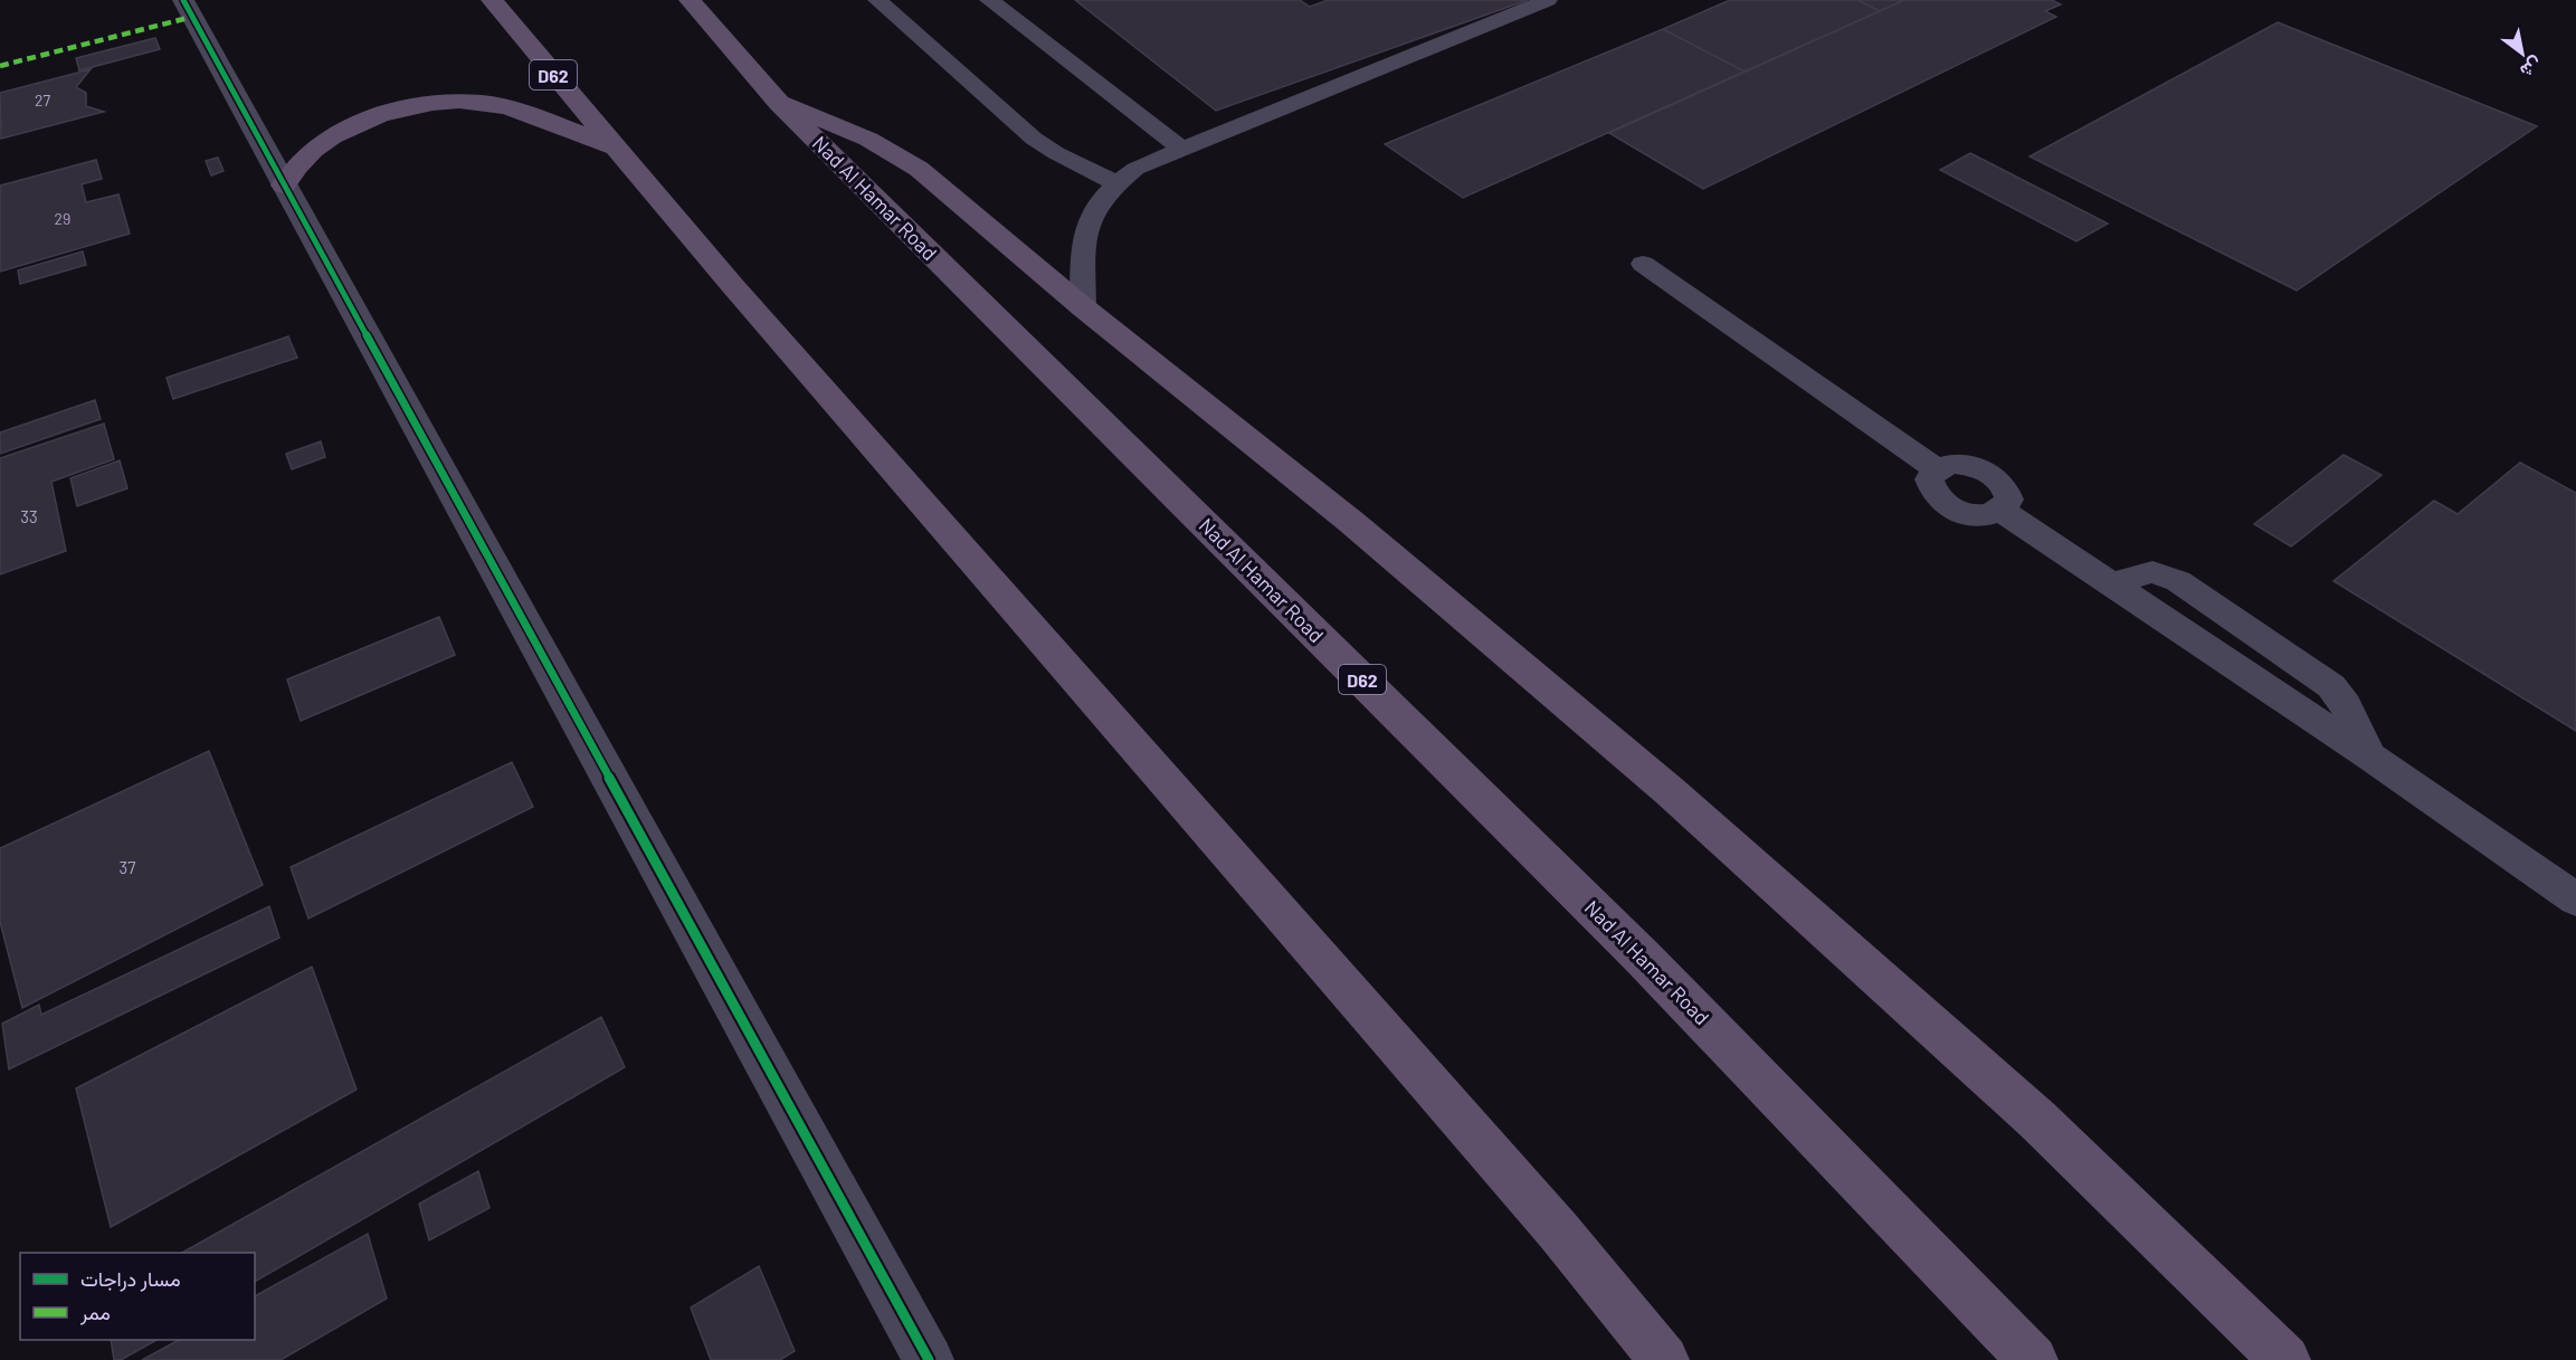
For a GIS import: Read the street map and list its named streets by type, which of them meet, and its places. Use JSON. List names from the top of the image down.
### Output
{
  "streets": {
    "main road": ["D62", "Nad Al Hamar Road"]
  },
  "house_numbers": [
    "27",
    "29",
    "33",
    "37"
  ],
  "legend": ["مسار دراجات", "ممر"],
  "north": "bottom right"
}
